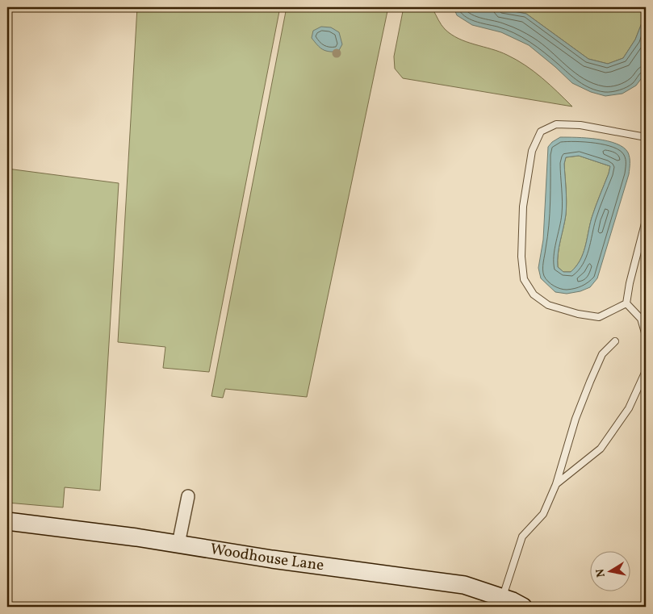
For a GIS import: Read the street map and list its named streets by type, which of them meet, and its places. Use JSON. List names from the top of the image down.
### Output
{
  "streets": {
    "main road": ["Woodhouse Lane"]
  },
  "north": "left"
}
